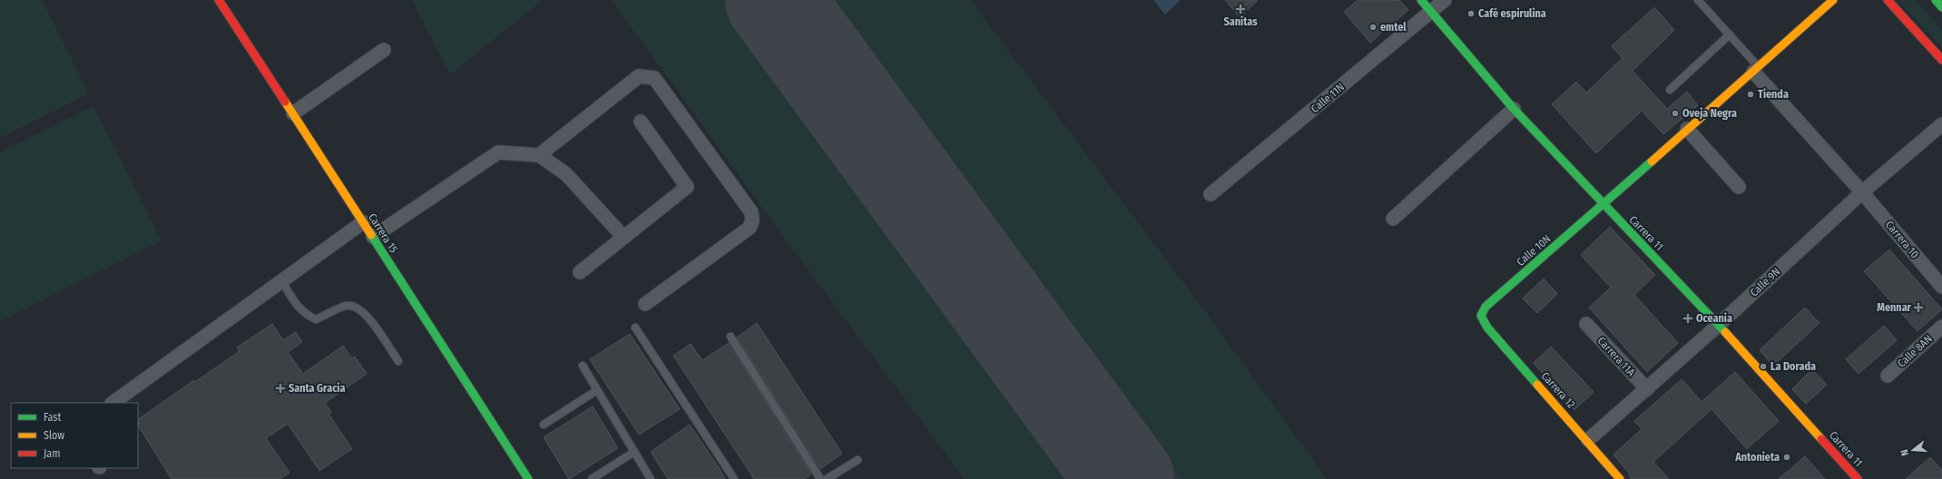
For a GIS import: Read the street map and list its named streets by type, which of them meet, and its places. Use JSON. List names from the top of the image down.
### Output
{
  "streets": {
    "street": [
      "Calle 11N",
      "Carrera 15",
      "Carrera 11",
      "Carrera 10",
      "Calle 10N",
      "Calle 9N",
      "Calle 8AN",
      "Carrera 11A",
      "Carrera 12"
    ]
  },
  "crossings": [
    ["Calle 11N", "Carrera 11"],
    ["Carrera 11", "Calle 10N"],
    ["Carrera 11", "Calle 9N"],
    ["Carrera 10", "Calle 10N"],
    ["Carrera 10", "Calle 9N"],
    ["Calle 10N", "Carrera 12"],
    ["Calle 9N", "Carrera 11A"],
    ["Calle 9N", "Carrera 12"]
  ],
  "places": {
    "health": [
      "Sanitas",
      "Mennar",
      "Oceania",
      "Santa Gracia"
    ],
    "other": [
      "Café espirulina",
      "emtel",
      "Tienda",
      "Oveja Negra",
      "La Dorada",
      "Antonieta"
    ]
  },
  "legend": ["Fast", "Slow", "Jam"],
  "north": "left"
}
